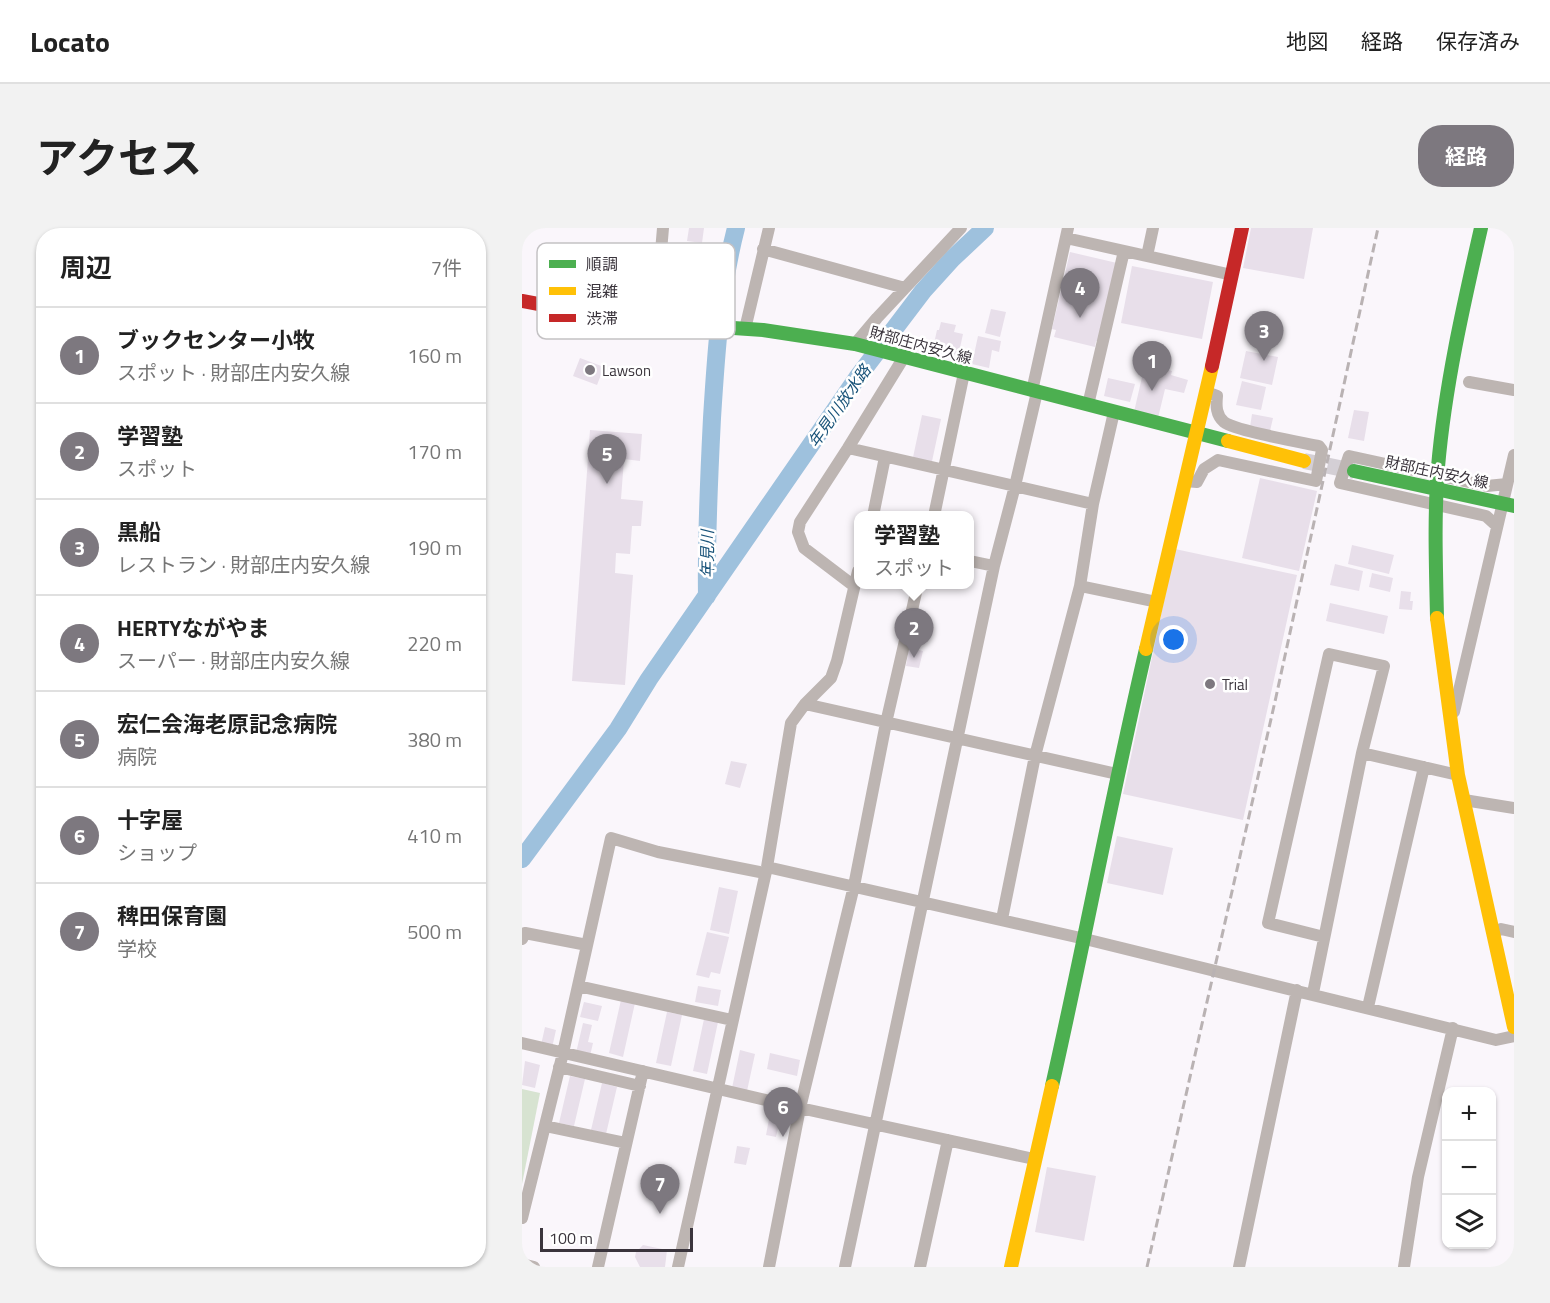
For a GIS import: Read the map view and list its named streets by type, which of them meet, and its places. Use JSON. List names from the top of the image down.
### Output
{
  "streets": {
    "street": ["財部庄内安久線"]
  },
  "water": ["年見川放水路", "年見川"],
  "places": ["Lawson", "Trial"],
  "legend": ["順調", "混雑", "渋滞"],
  "scale_bar": "100 m",
  "page": {
    "header": "Locato",
    "nav": ["地図", "経路", "保存済み"],
    "title": "アクセス",
    "buttons": "経路",
    "heading": ["周辺", "7件"],
    "pins": [
      "4",
      "3",
      "1",
      "5",
      "2",
      "6",
      "7"
    ],
    "list": [
      {
        "mark": "1",
        "name": "ブックセンター小牧",
        "note": "スポット · 財部庄内安久線",
        "value": "160 m"
      },
      {
        "mark": "2",
        "name": "学習塾",
        "note": "スポット",
        "value": "170 m"
      },
      {
        "mark": "3",
        "name": "黒船",
        "note": "レストラン · 財部庄内安久線",
        "value": "190 m"
      },
      {
        "mark": "4",
        "name": "HERTYながやま",
        "note": "スーパー · 財部庄内安久線",
        "value": "220 m"
      },
      {
        "mark": "5",
        "name": "宏仁会海老原記念病院",
        "note": "病院",
        "value": "380 m"
      },
      {
        "mark": "6",
        "name": "十字屋",
        "note": "ショップ",
        "value": "410 m"
      },
      {
        "mark": "7",
        "name": "稗田保育園",
        "note": "学校",
        "value": "500 m"
      }
    ],
    "popup": ["学習塾", "スポット"],
    "map_buttons": ["+", "−"],
    "scale": "100 m"
  }
}
